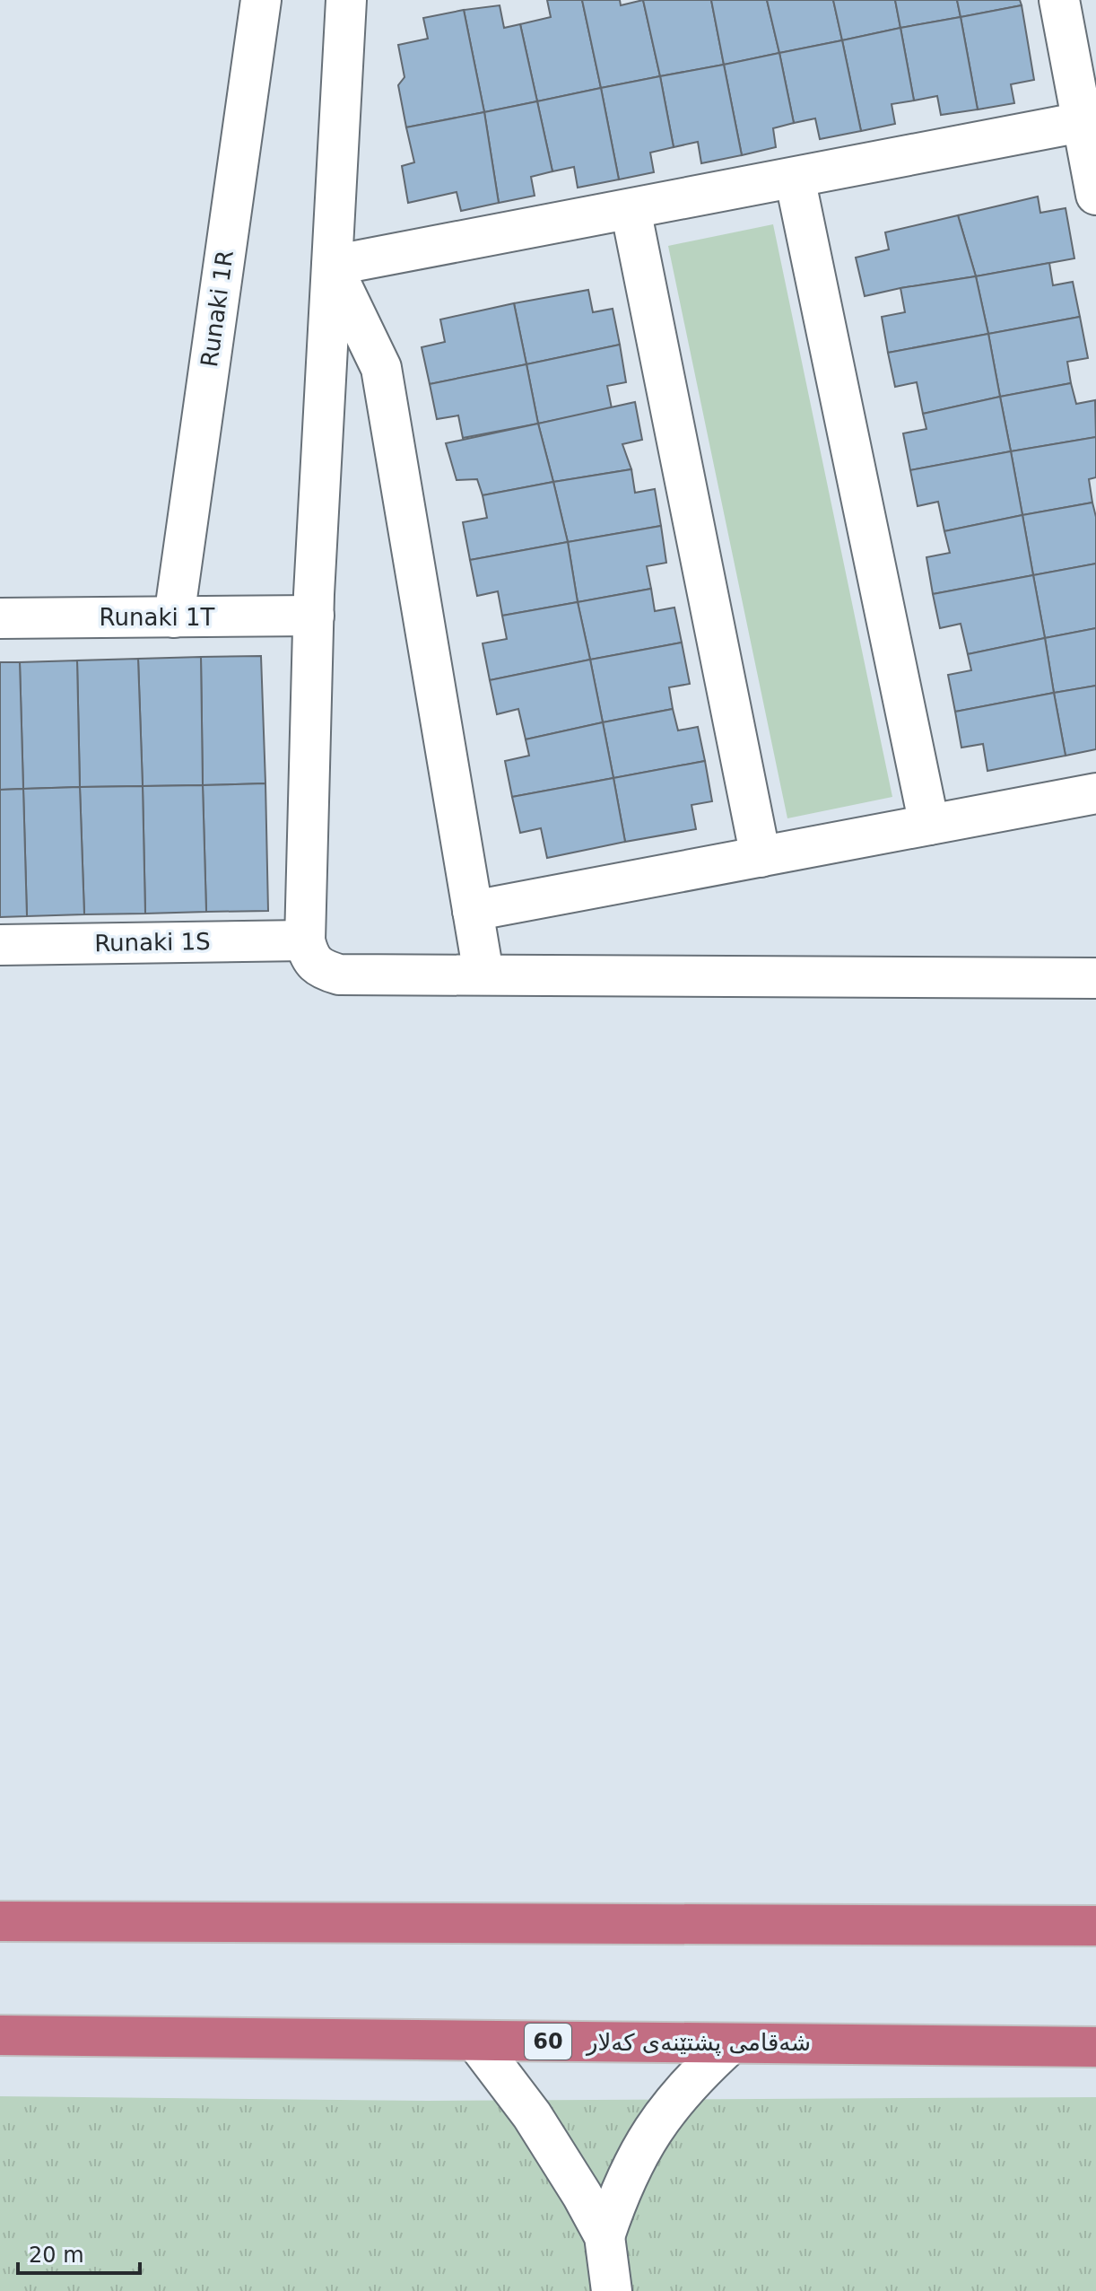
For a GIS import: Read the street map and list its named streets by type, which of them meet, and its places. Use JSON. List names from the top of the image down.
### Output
{
  "streets": {
    "highway": ["60", "شەقامی پشتێنەی کەلار"],
    "street": ["Runaki 1R", "Runaki 1T", "Runaki 1S"]
  },
  "crossings": [
    ["Runaki 1R", "Runaki 1T"]
  ],
  "scale_bar": "20 m"
}
